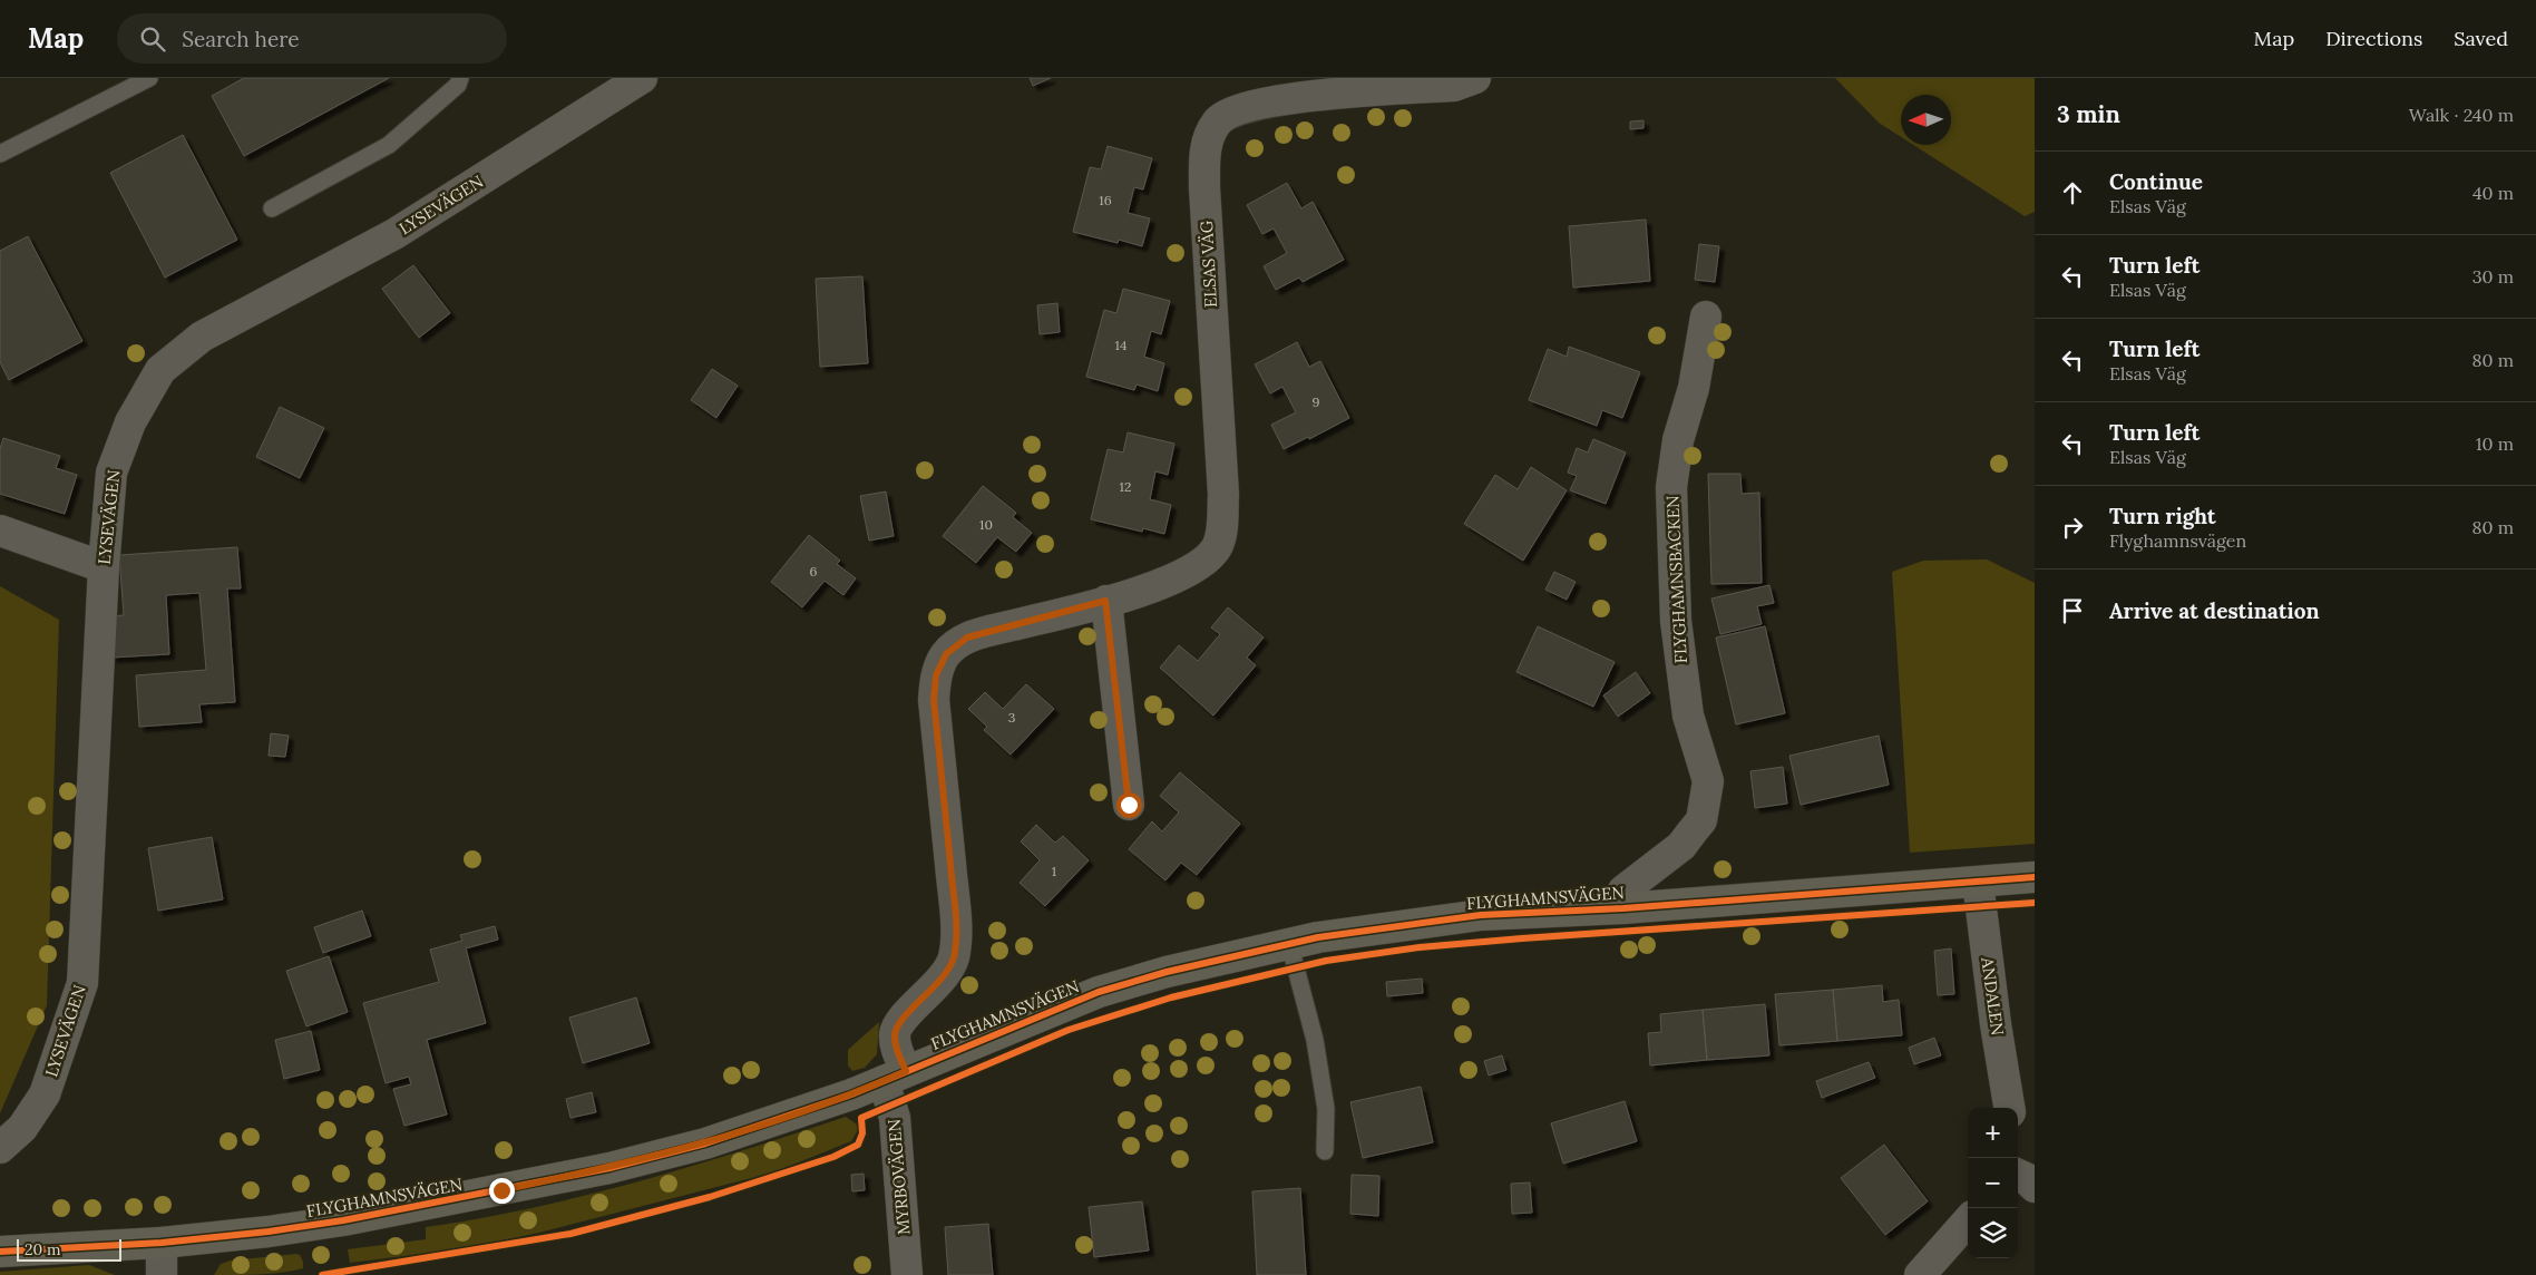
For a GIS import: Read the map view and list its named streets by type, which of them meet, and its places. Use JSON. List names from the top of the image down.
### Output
{
  "streets": {
    "street": [
      "LYSEVÄGEN",
      "ELSAS VÄG",
      "FLYGHAMNSBACKEN",
      "FLYGHAMNSVÄGEN",
      "ANDALEN",
      "MYRBOVÄGEN"
    ]
  },
  "crossings": [
    ["ELSAS VÄG", "FLYGHAMNSVÄGEN"],
    ["ELSAS VÄG", "MYRBOVÄGEN"],
    ["FLYGHAMNSBACKEN", "FLYGHAMNSVÄGEN"],
    ["FLYGHAMNSVÄGEN", "ANDALEN"],
    ["FLYGHAMNSVÄGEN", "MYRBOVÄGEN"]
  ],
  "house_numbers": [
    "16",
    "14",
    "9",
    "12",
    "10",
    "6",
    "3",
    "1"
  ],
  "scale_bar": "20 m",
  "north": "left",
  "page": {
    "header": "Map",
    "search": "Search here",
    "nav": ["Map", "Directions", "Saved"],
    "heading": ["3 min", "Walk · 240 m"],
    "list": [
      ["Continue", "Elsas Väg", "40 m"],
      ["Turn left", "Elsas Väg", "30 m"],
      ["Turn left", "Elsas Väg", "80 m"],
      ["Turn left", "Elsas Väg", "10 m"],
      ["Turn right", "Flyghamnsvägen", "80 m"],
      "Arrive at destination"
    ],
    "map_buttons": ["+", "−"],
    "scale": "20 m"
  }
}
